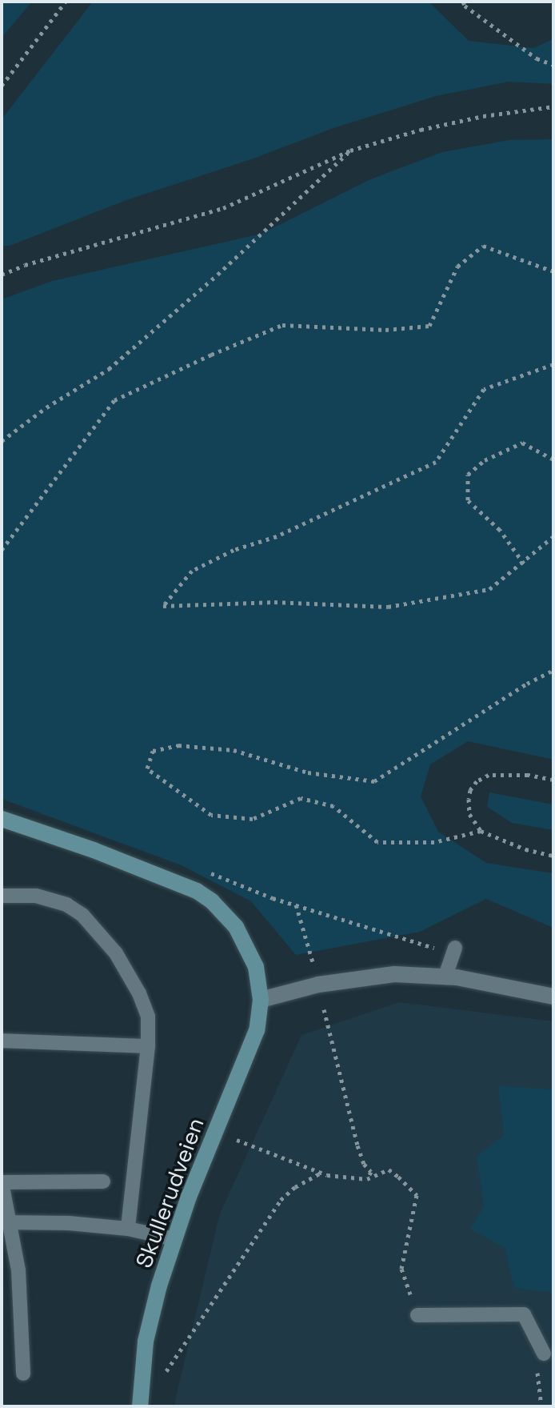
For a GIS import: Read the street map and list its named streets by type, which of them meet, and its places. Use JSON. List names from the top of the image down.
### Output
{
  "streets": {
    "main road": ["Skullerudveien"]
  }
}
